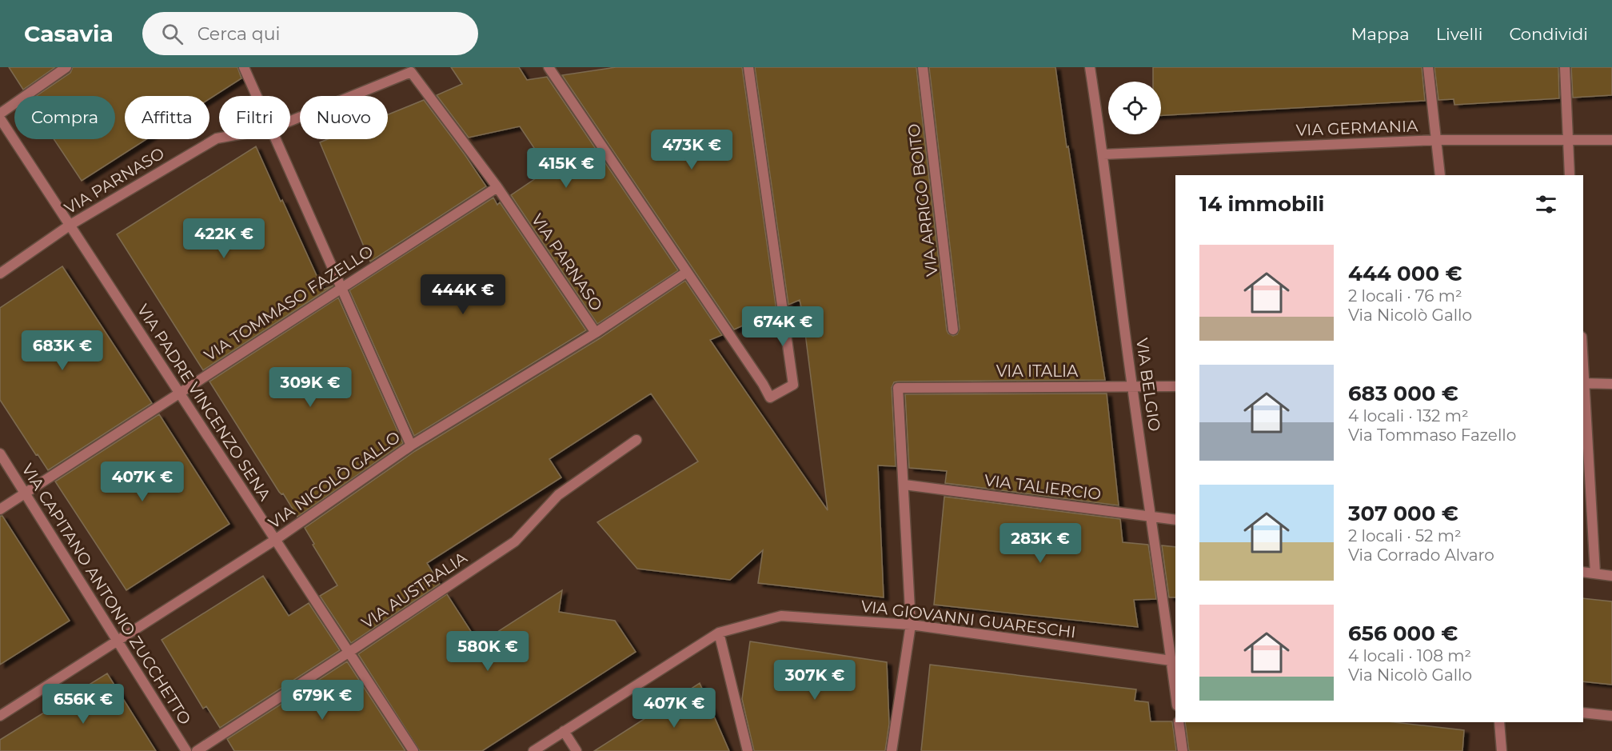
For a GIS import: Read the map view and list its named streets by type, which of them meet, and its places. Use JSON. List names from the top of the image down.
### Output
{
  "streets": {
    "street": [
      "VIA GERMANIA",
      "VIA PARNASO",
      "VIA ARRIGO BOITO",
      "VIA TOMMASO FAZELLO",
      "VIA ITALIA",
      "VIA BELGIO",
      "VIA PADRE VINCENZO SENA",
      "VIA NICOLÒ GALLO",
      "VIA TALIERCIO",
      "VIA AUSTRALIA",
      "VIA CAPITANO ANTONIO ZUCCHETTO",
      "VIA GIOVANNI GUARESCHI"
    ]
  },
  "crossings": [
    ["VIA GERMANIA", "VIA BELGIO"],
    ["VIA PARNASO", "VIA TOMMASO FAZELLO"],
    ["VIA PARNASO", "VIA PADRE VINCENZO SENA"],
    ["VIA PARNASO", "VIA NICOLÒ GALLO"],
    ["VIA TOMMASO FAZELLO", "VIA PADRE VINCENZO SENA"],
    ["VIA TOMMASO FAZELLO", "VIA CAPITANO ANTONIO ZUCCHETTO"],
    ["VIA ITALIA", "VIA BELGIO"],
    ["VIA ITALIA", "VIA TALIERCIO"],
    ["VIA BELGIO", "VIA TALIERCIO"],
    ["VIA BELGIO", "VIA GIOVANNI GUARESCHI"],
    ["VIA PADRE VINCENZO SENA", "VIA NICOLÒ GALLO"],
    ["VIA PADRE VINCENZO SENA", "VIA AUSTRALIA"],
    ["VIA NICOLÒ GALLO", "VIA CAPITANO ANTONIO ZUCCHETTO"]
  ],
  "page": {
    "header": "Casavia",
    "search": "Cerca qui",
    "nav": ["Mappa", "Livelli", "Condividi"],
    "chip": [
      "Compra",
      "Affitta",
      "Filtri",
      "Nuovo"
    ],
    "price": [
      "473K €",
      "415K €",
      "422K €",
      "444K €",
      "674K €",
      "683K €",
      "309K €",
      "407K €",
      "283K €",
      "580K €",
      "307K €",
      "679K €",
      "656K €",
      "407K €"
    ],
    "heading": "14 immobili",
    "list": [
      {
        "name": "444 000 €",
        "note": "2 locali · 76 m² · Via Nicolò Gallo"
      },
      {
        "name": "683 000 €",
        "note": "4 locali · 132 m² · Via Tommaso Fazello"
      },
      {
        "name": "307 000 €",
        "note": "2 locali · 52 m² · Via Corrado Alvaro"
      },
      {
        "name": "656 000 €",
        "note": "4 locali · 108 m² · Via Nicolò Gallo"
      }
    ]
  }
}
